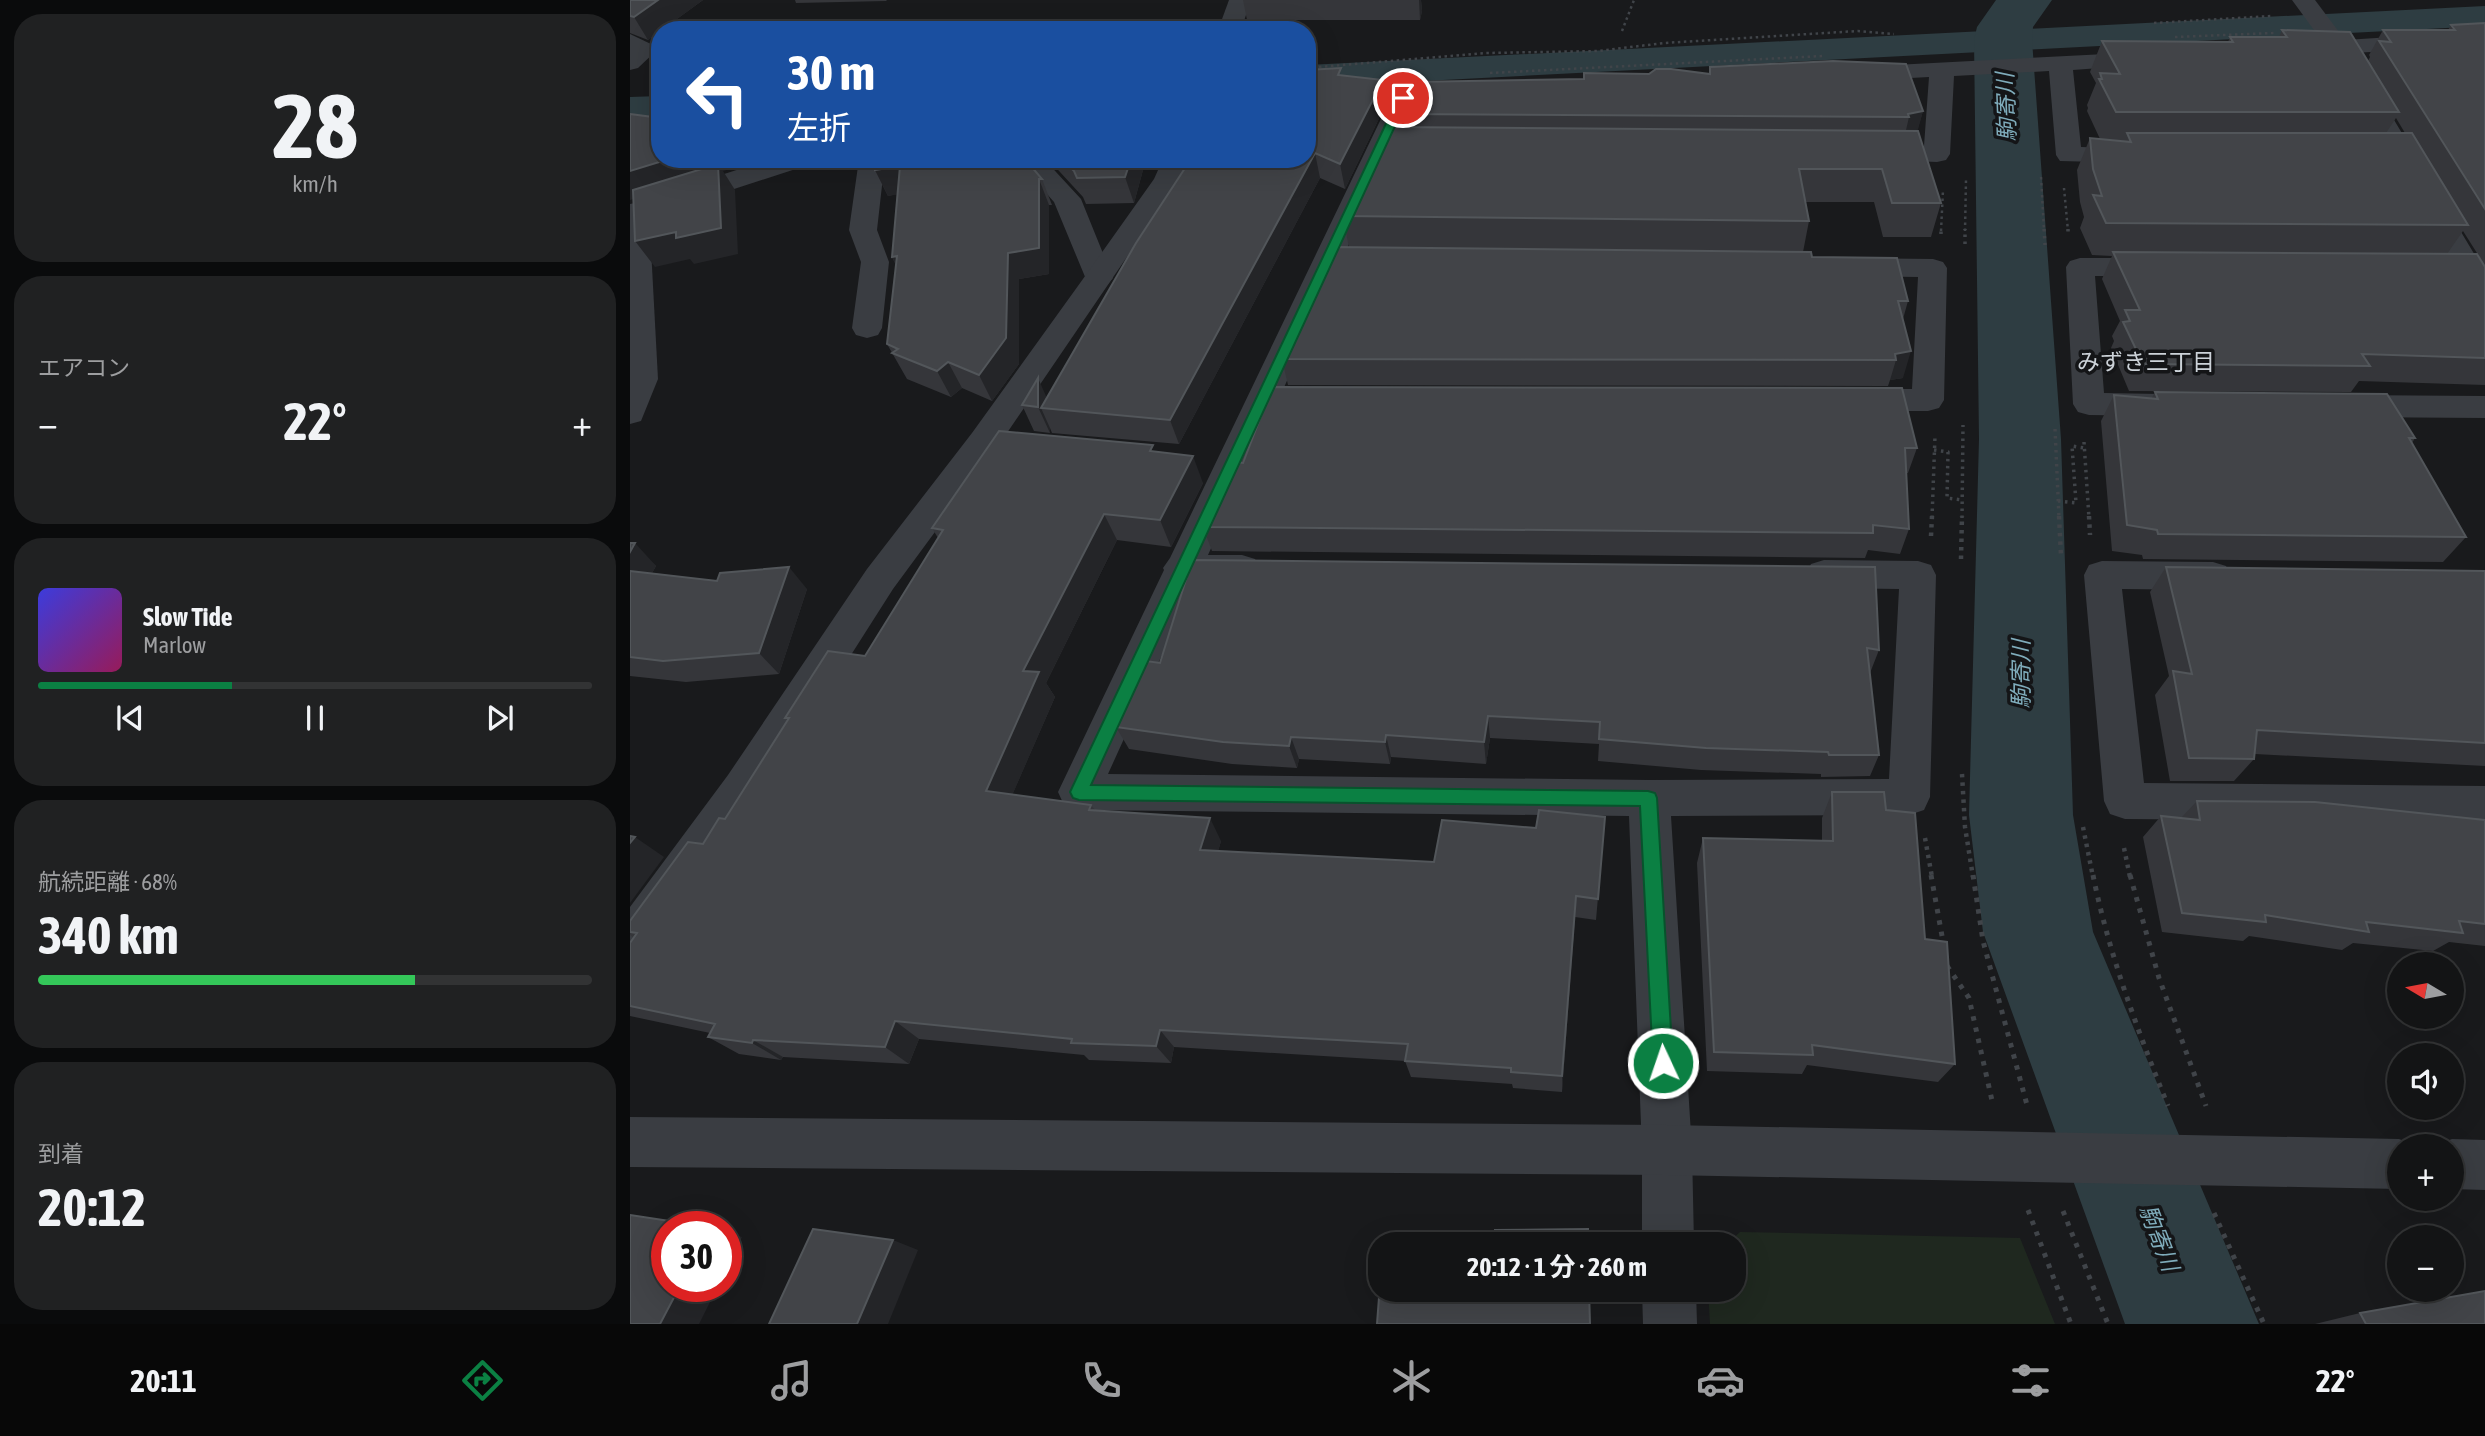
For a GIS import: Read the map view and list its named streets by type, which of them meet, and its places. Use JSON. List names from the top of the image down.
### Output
{
  "districts": ["みずき三丁目"],
  "water": ["駒寄川"],
  "north": "left",
  "page": {
    "tile": [
      ["28", "km/h"],
      "エアコン",
      ["航続距離 · 68%", "340 km"],
      ["到着", "20:12"]
    ],
    "turn": ["30 m", "左折"],
    "heat": ["−", "22°", "+"],
    "song": ["Slow Tide", "Marlow"],
    "map_buttons": ["+", "−"],
    "limit": "30",
    "trip": "20:12 · 1 分 · 260 m",
    "tabs": ["20:11", "22°"]
  }
}
